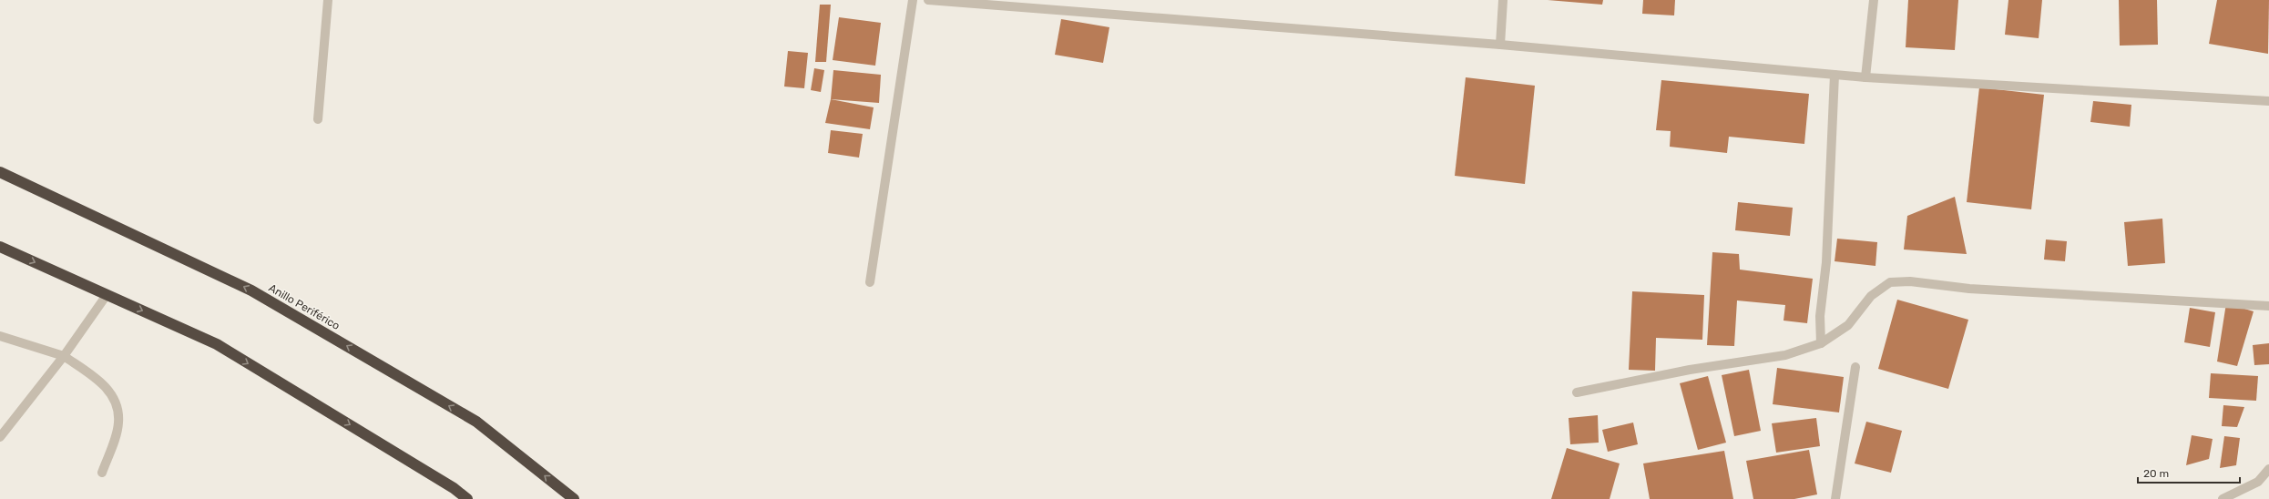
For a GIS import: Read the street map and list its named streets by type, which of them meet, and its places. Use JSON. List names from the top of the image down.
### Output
{
  "streets": {
    "highway": ["Anillo Periférico"]
  },
  "scale_bar": "20 m"
}
